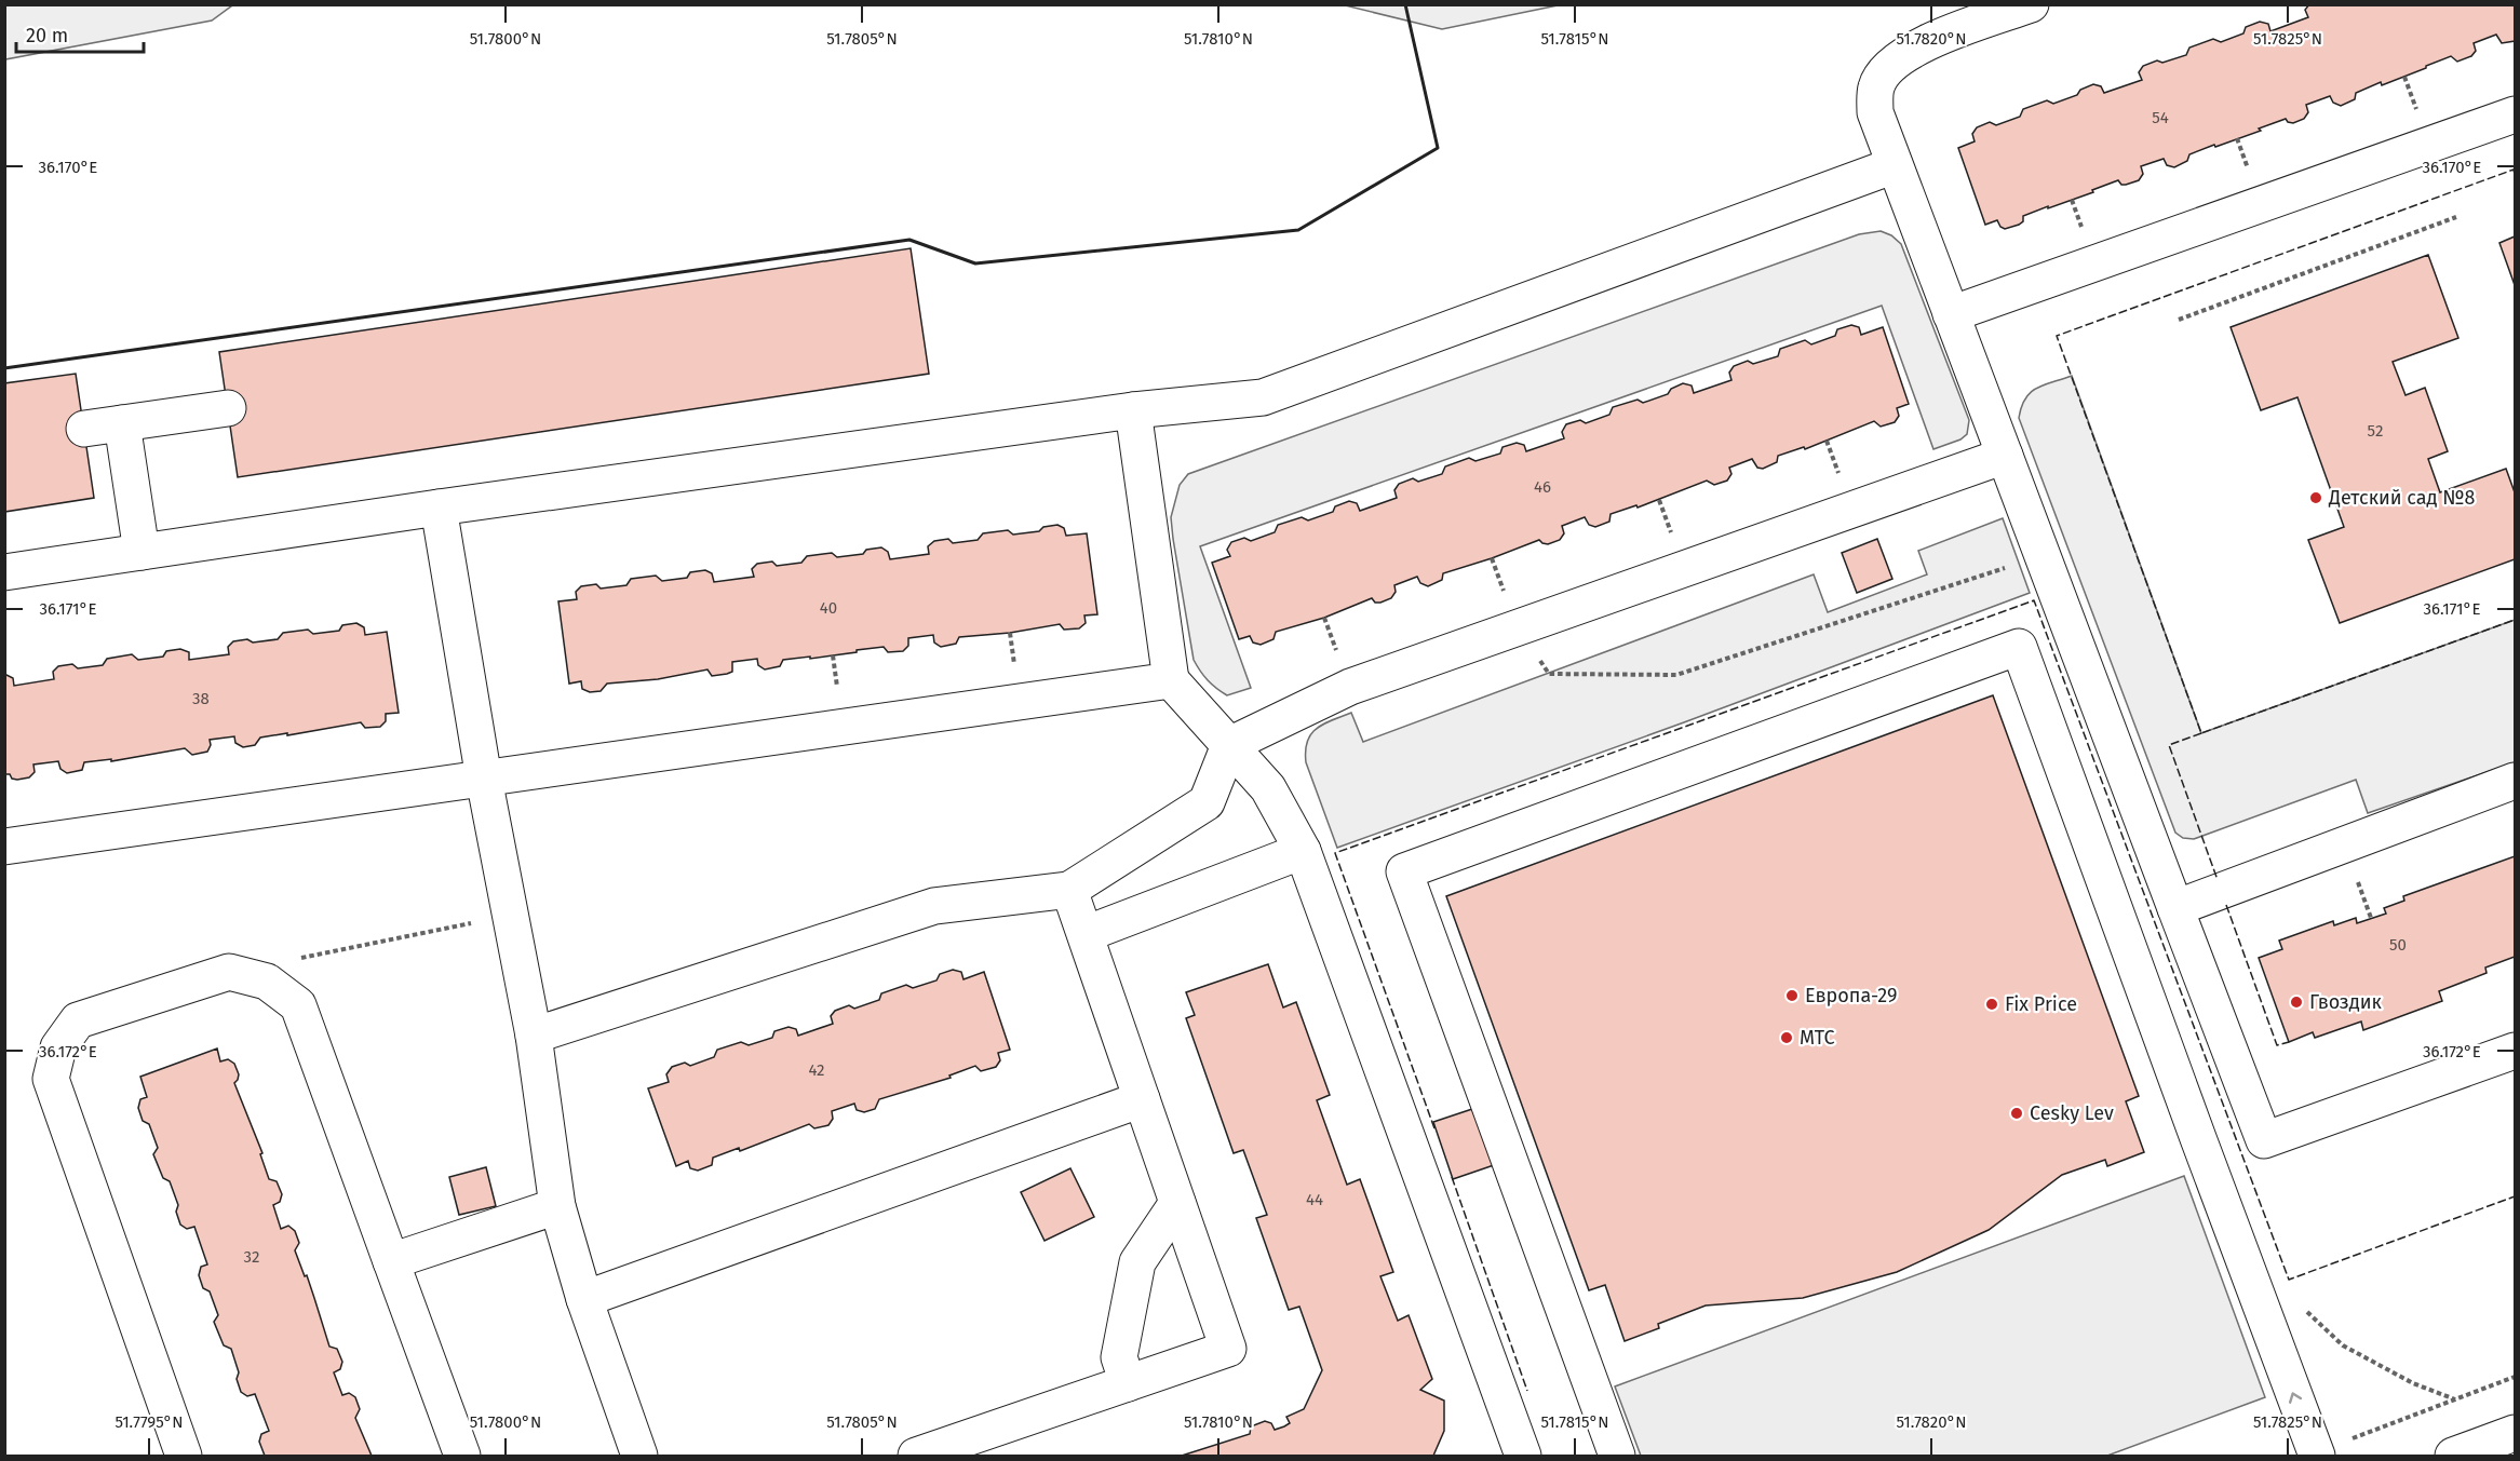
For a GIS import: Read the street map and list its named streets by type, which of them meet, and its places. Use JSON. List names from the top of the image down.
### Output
{
  "places": [
    "Детский сад №8",
    "Европа-29",
    "Гвоздик",
    "Fix Price",
    "МТС",
    "Cesky Lev"
  ],
  "house_numbers": [
    "54",
    "52",
    "46",
    "40",
    "38",
    "50",
    "42",
    "44",
    "32"
  ],
  "scale_bar": "20 m",
  "coordinates": [
    "51.7800°N",
    "51.7805°N",
    "51.7810°N",
    "51.7815°N",
    "51.7820°N",
    "51.7825°N",
    "36.170°E",
    "36.171°E",
    "36.172°E",
    "51.7795°N"
  ]
}
